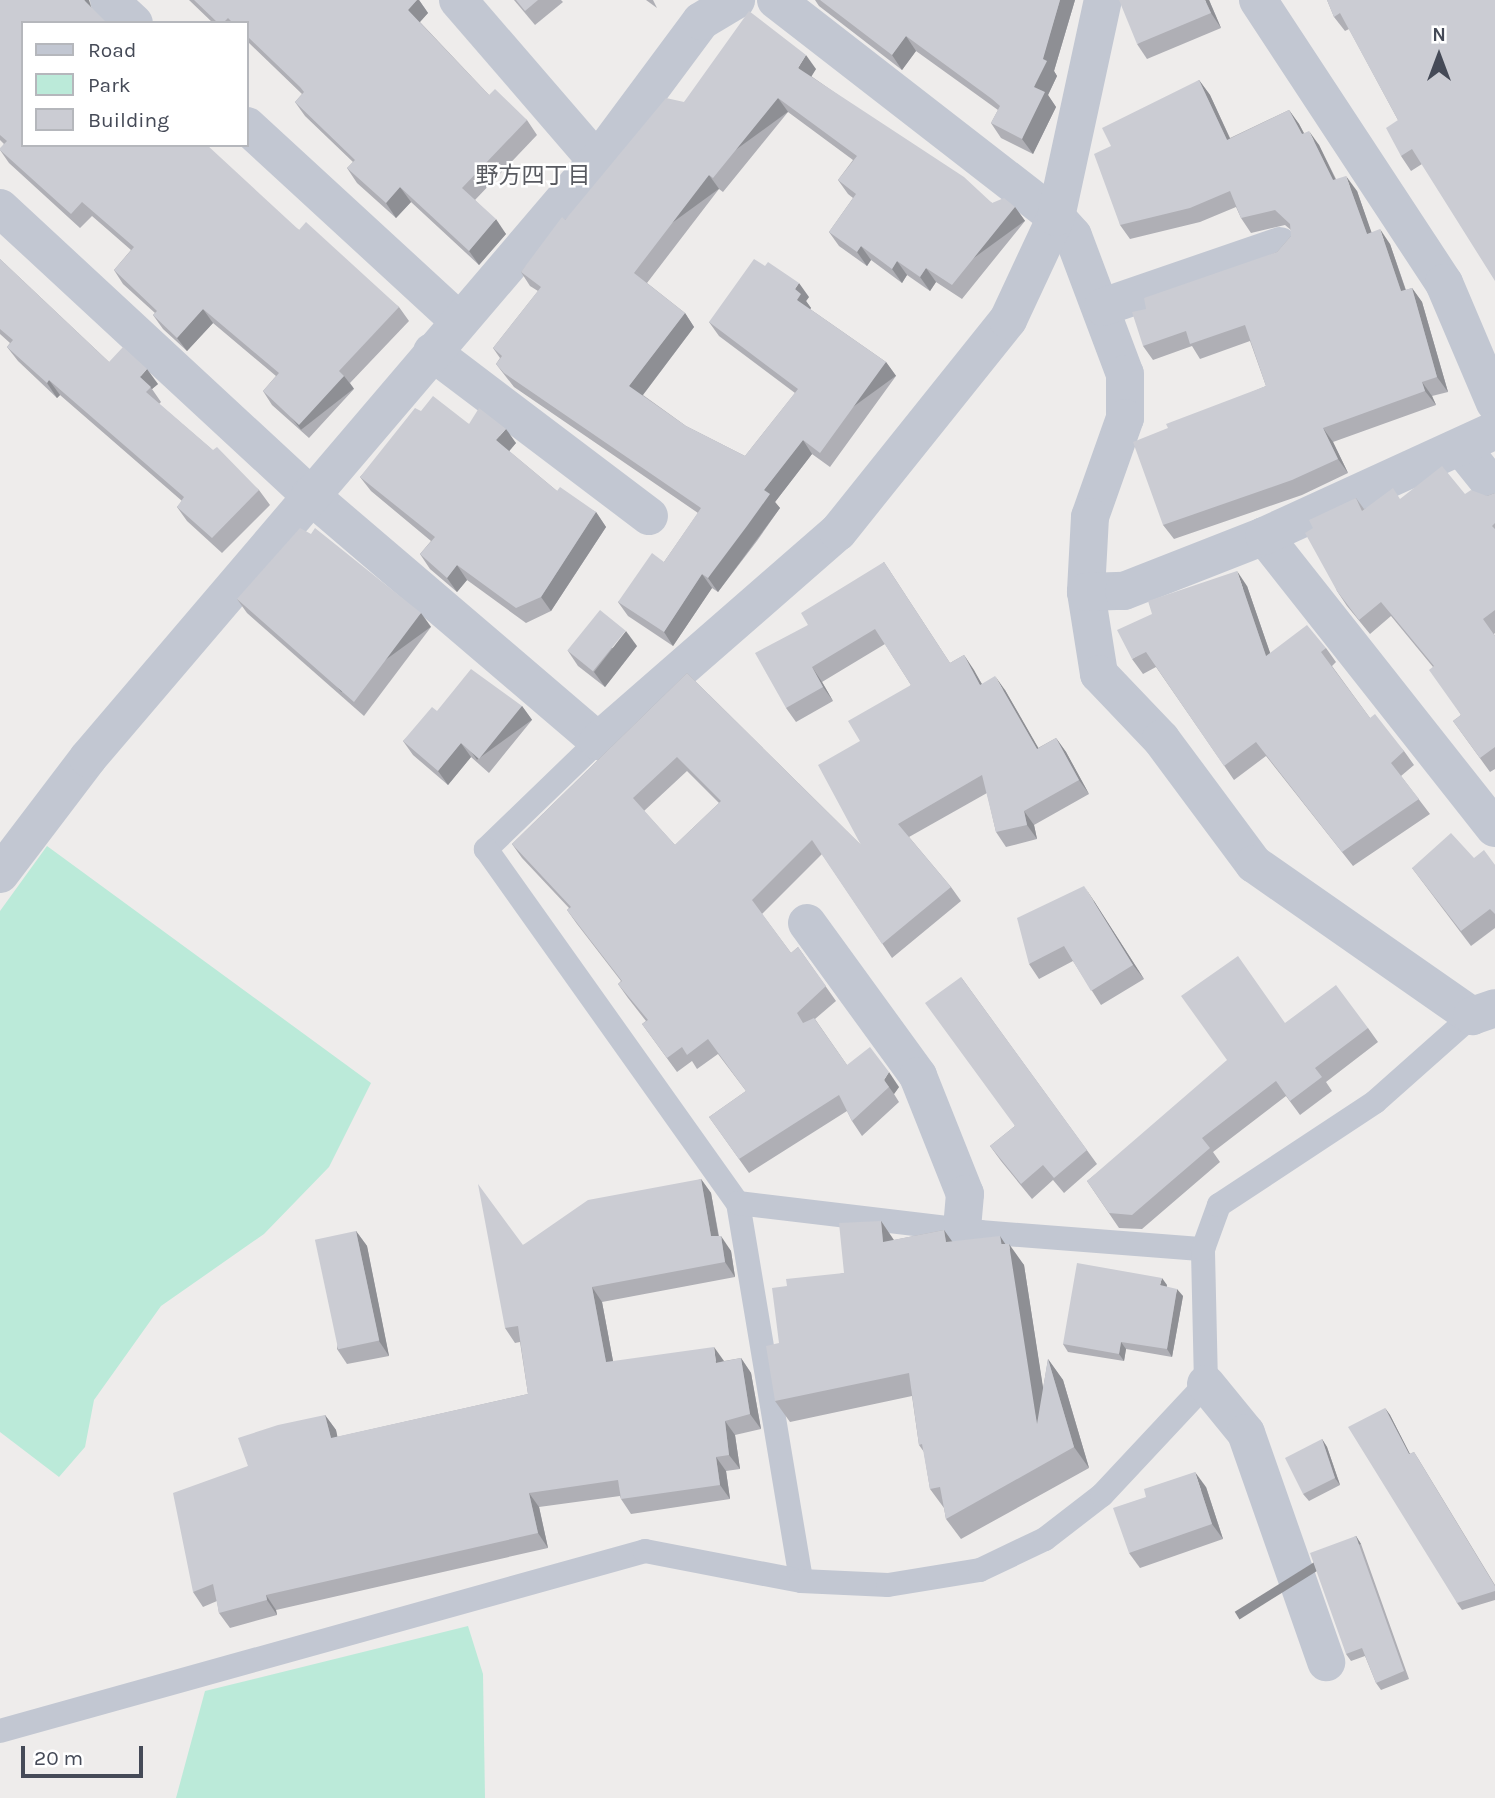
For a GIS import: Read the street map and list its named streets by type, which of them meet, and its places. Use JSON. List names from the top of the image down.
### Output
{
  "districts": ["野方四丁目"],
  "legend": ["Road", "Park", "Building"],
  "scale_bar": "20 m",
  "north": "top"
}
